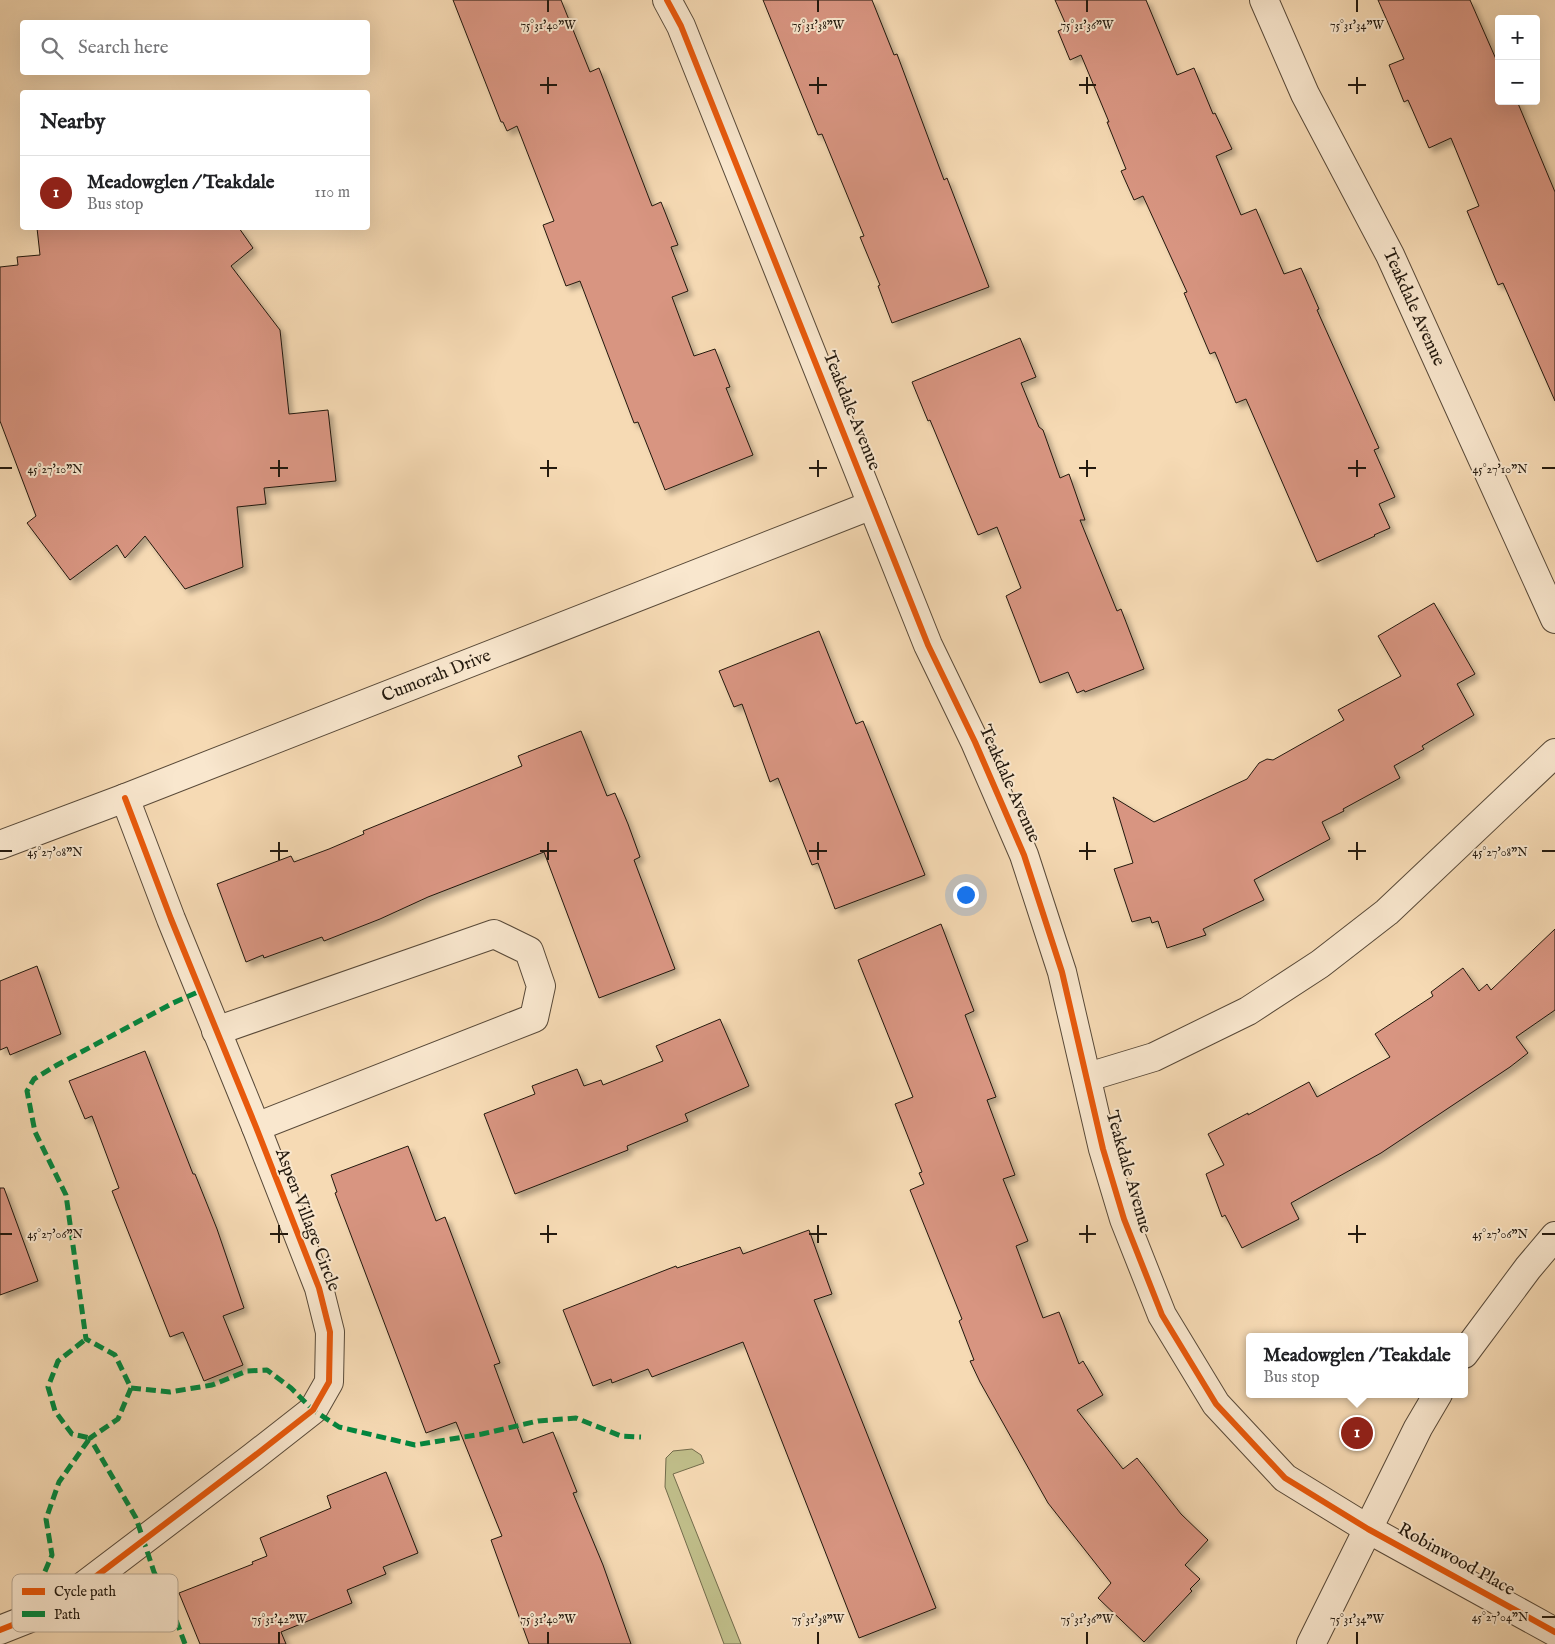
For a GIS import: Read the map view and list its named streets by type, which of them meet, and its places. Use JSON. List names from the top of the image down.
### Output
{
  "streets": {
    "street": [
      "Teakdale Avenue",
      "Cumorah Drive",
      "Aspen Village Circle",
      "Robinwood Place"
    ]
  },
  "crossings": [
    ["Teakdale Avenue", "Cumorah Drive"],
    ["Teakdale Avenue", "Robinwood Place"],
    ["Cumorah Drive", "Aspen Village Circle"]
  ],
  "legend": ["Cycle path", "Path"],
  "page": {
    "map_buttons": ["+", "−"],
    "search": "Search here",
    "heading": "Nearby",
    "list": [
      {
        "mark": "1",
        "name": "Meadowglen / Teakdale",
        "note": "Bus stop",
        "value": "110 m"
      }
    ],
    "popup": ["Meadowglen / Teakdale", "Bus stop"],
    "pins": "1"
  },
  "coordinates": [
    "75°31'40\"W",
    "75°31'38\"W",
    "75°31'36\"W",
    "75°31'34\"W",
    "45°27'10\"N",
    "45°27'08\"N",
    "45°27'06\"N",
    "45°27'04\"N",
    "75°31'42\"W"
  ]
}
